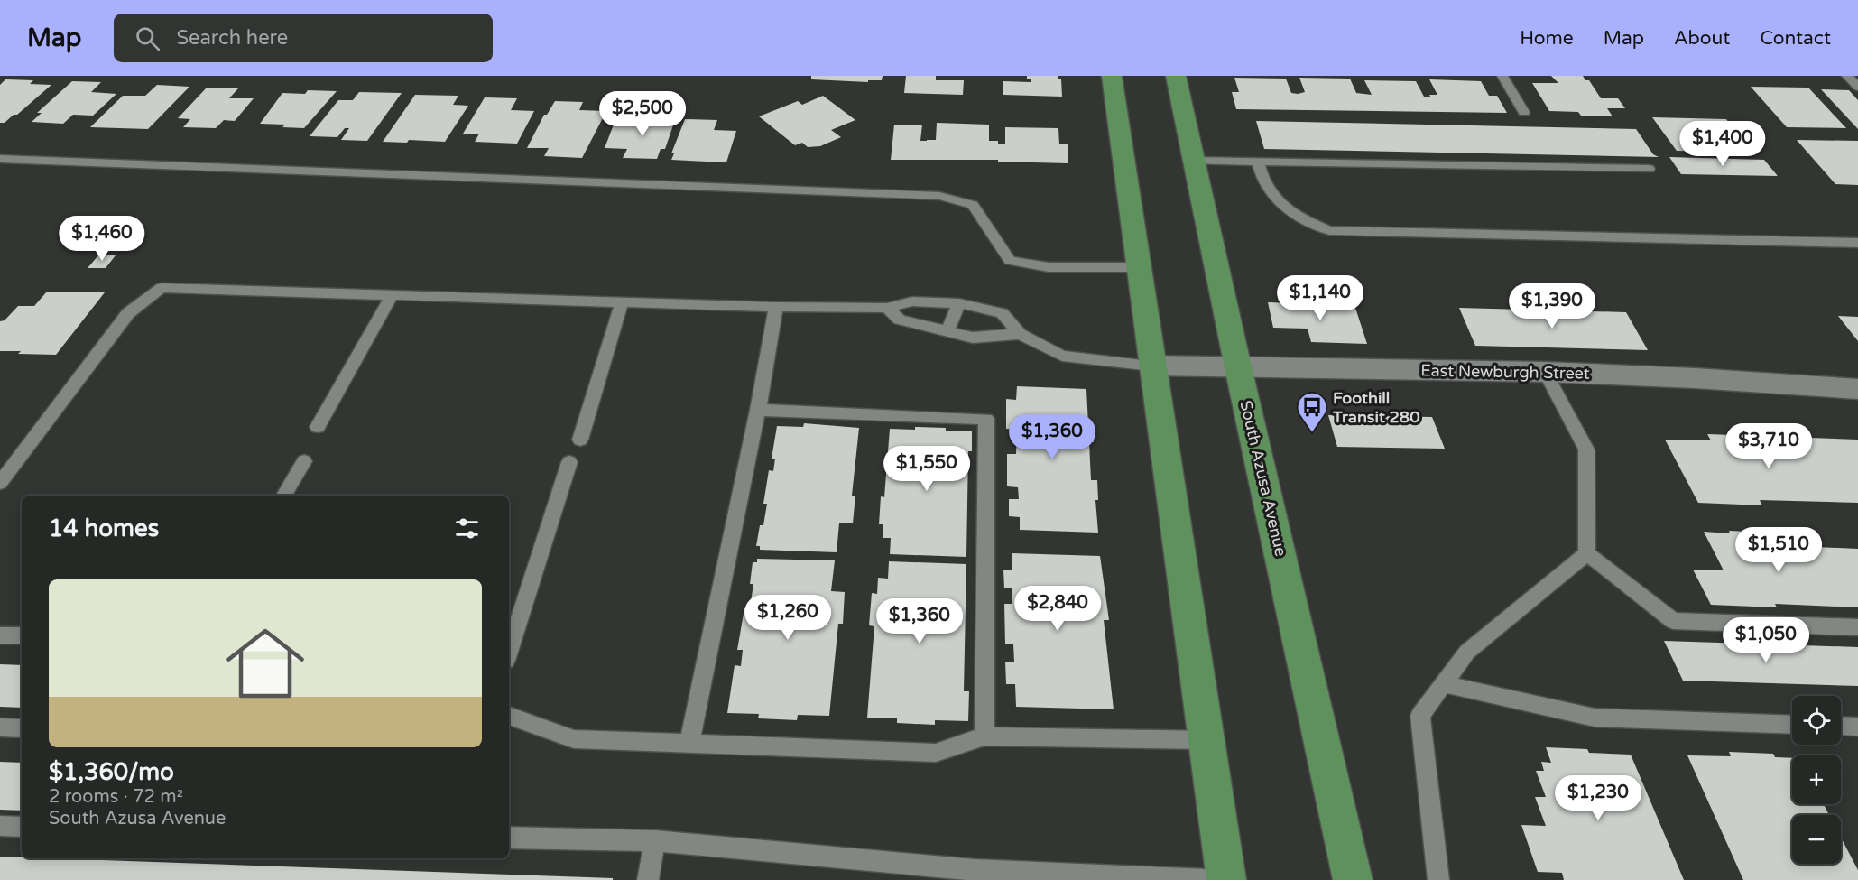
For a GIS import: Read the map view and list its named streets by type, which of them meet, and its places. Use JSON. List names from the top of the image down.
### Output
{
  "streets": {
    "main road": ["South Azusa Avenue"],
    "street": ["East Newburgh Street"]
  },
  "crossings": [
    ["East Newburgh Street", "South Azusa Avenue"]
  ],
  "places": {
    "bus stop": ["Foothill Transit 280"]
  },
  "page": {
    "header": "Map",
    "search": "Search here",
    "nav": [
      "Home",
      "Map",
      "About",
      "Contact"
    ],
    "price": [
      "$2,500",
      "$1,400",
      "$1,460",
      "$1,140",
      "$1,390",
      "$1,360",
      "$3,710",
      "$1,550",
      "$1,510",
      "$2,840",
      "$1,260",
      "$1,360",
      "$1,050",
      "$1,230"
    ],
    "heading": "14 homes",
    "list": [
      {
        "name": "$1,360/mo",
        "note": "2 rooms · 72 m² · South Azusa Avenue"
      }
    ],
    "map_buttons": ["+", "−"]
  }
}
